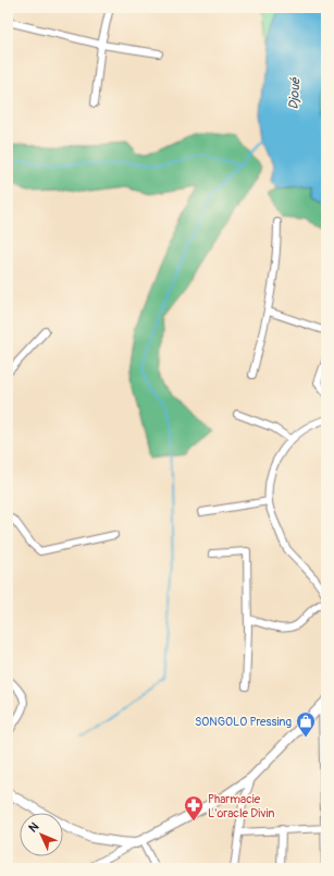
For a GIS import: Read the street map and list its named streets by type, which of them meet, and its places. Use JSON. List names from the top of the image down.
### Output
{
  "water": ["Djoué"],
  "places": {
    "shop": ["SONGOLO Pressing"],
    "pharmacy": ["Pharmacie L'oracle Divin"]
  },
  "north": "top left"
}
